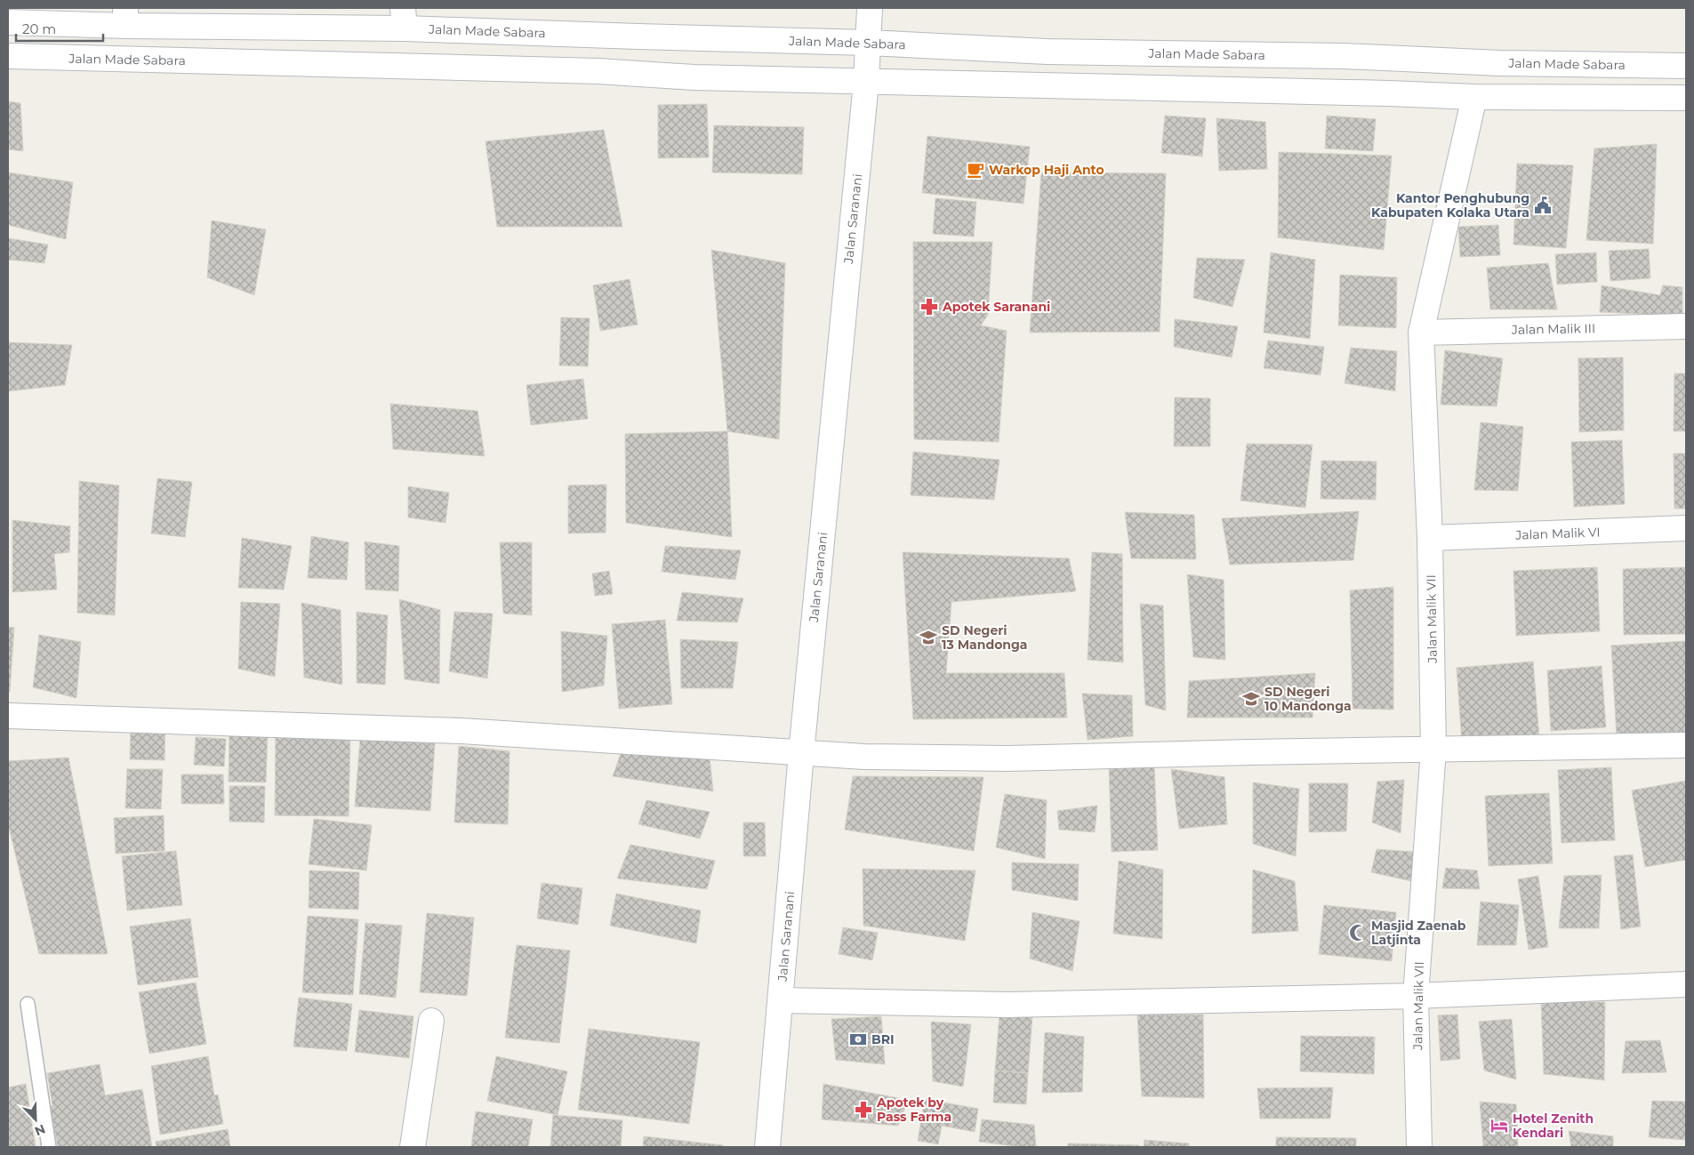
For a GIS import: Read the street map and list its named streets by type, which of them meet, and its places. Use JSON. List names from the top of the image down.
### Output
{
  "streets": {
    "street": [
      "Jalan Made Sabara",
      "Jalan Saranani",
      "Jalan Malik III",
      "Jalan Malik VI",
      "Jalan Malik VII"
    ]
  },
  "crossings": [
    ["Jalan Made Sabara", "Jalan Saranani"],
    ["Jalan Made Sabara", "Jalan Malik VII"],
    ["Jalan Malik III", "Jalan Malik VII"],
    ["Jalan Malik VI", "Jalan Malik VII"]
  ],
  "places": {
    "cafe": ["Warkop Haji Anto"],
    "public building": ["Kantor Penghubung Kabupaten Kolaka Utara"],
    "pharmacy": ["Apotek Saranani", "Apotek by Pass Farma"],
    "school or university": ["SD Negeri 13 Mandonga", "SD Negeri 10 Mandonga"],
    "mosque": ["Masjid Zaenab Latjinta"],
    "bank": ["BRI"],
    "hotel": ["Hotel Zenith Kendari"]
  },
  "scale_bar": "20 m",
  "north": "bottom right"
}
